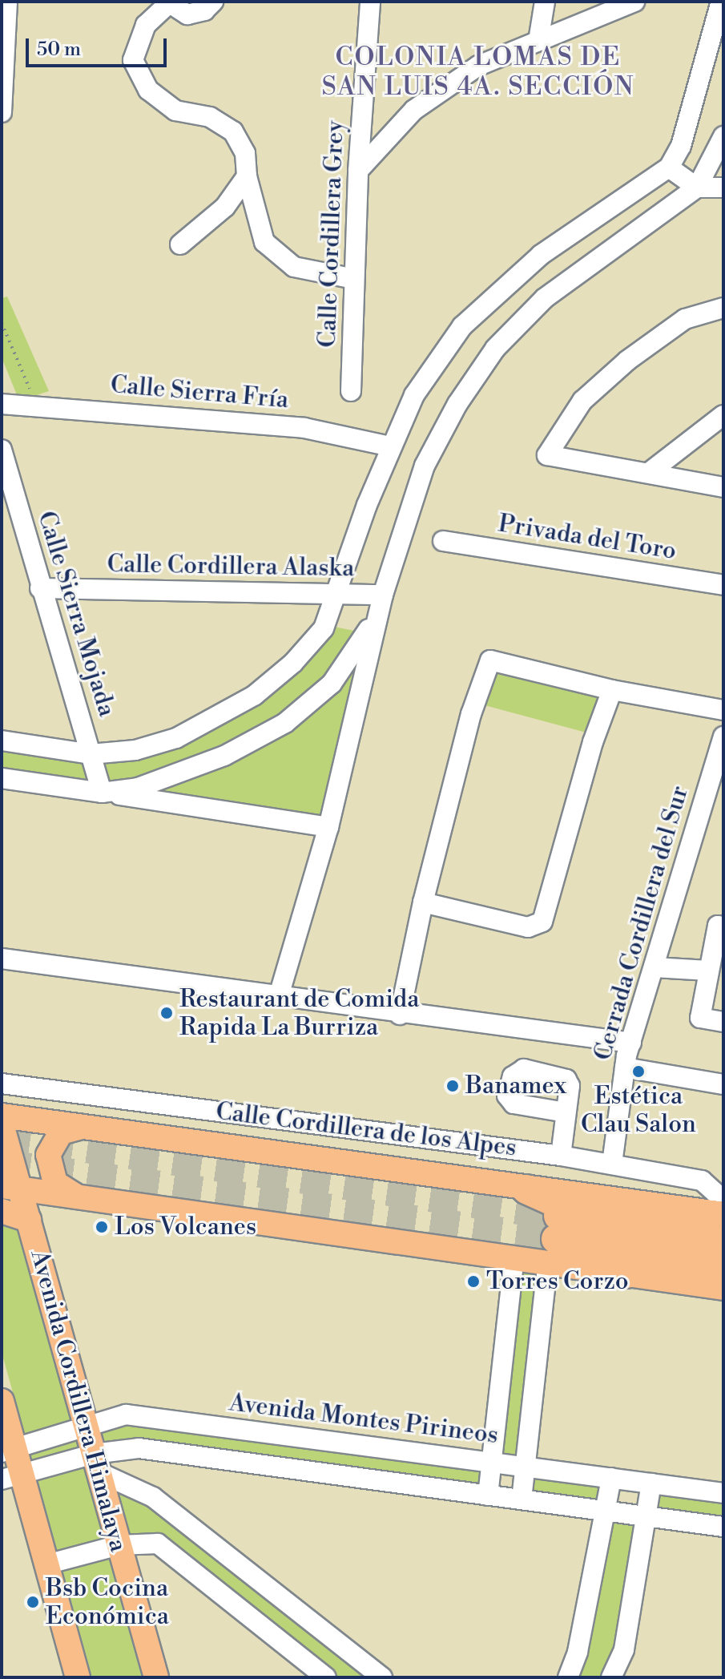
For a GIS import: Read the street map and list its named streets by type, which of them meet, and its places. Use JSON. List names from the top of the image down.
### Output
{
  "streets": {
    "main road": ["Calle Cordillera de los Alpes", "Avenida Cordillera Himalaya"],
    "street": [
      "Calle Cordillera Grey",
      "Calle Sierra Fría",
      "Privada del Toro",
      "Calle Cordillera Alaska",
      "Calle Sierra Mojada",
      "Cerrada Cordillera del Sur",
      "Avenida Montes Pirineos"
    ]
  },
  "crossings": [
    ["Calle Cordillera Alaska", "Calle Sierra Mojada"],
    ["Cerrada Cordillera del Sur", "Calle Cordillera de los Alpes"],
    ["Avenida Cordillera Himalaya", "Avenida Montes Pirineos"]
  ],
  "districts": ["COLONIA LOMAS DE SAN LUIS 4A. SECCIÓN"],
  "places": [
    "Restaurant de Comida Rapida La Burriza",
    "Estética Clau Salon",
    "Banamex",
    "Los Volcanes",
    "Torres Corzo",
    "Bsb Cocina Económica"
  ],
  "scale_bar": "50 m"
}
